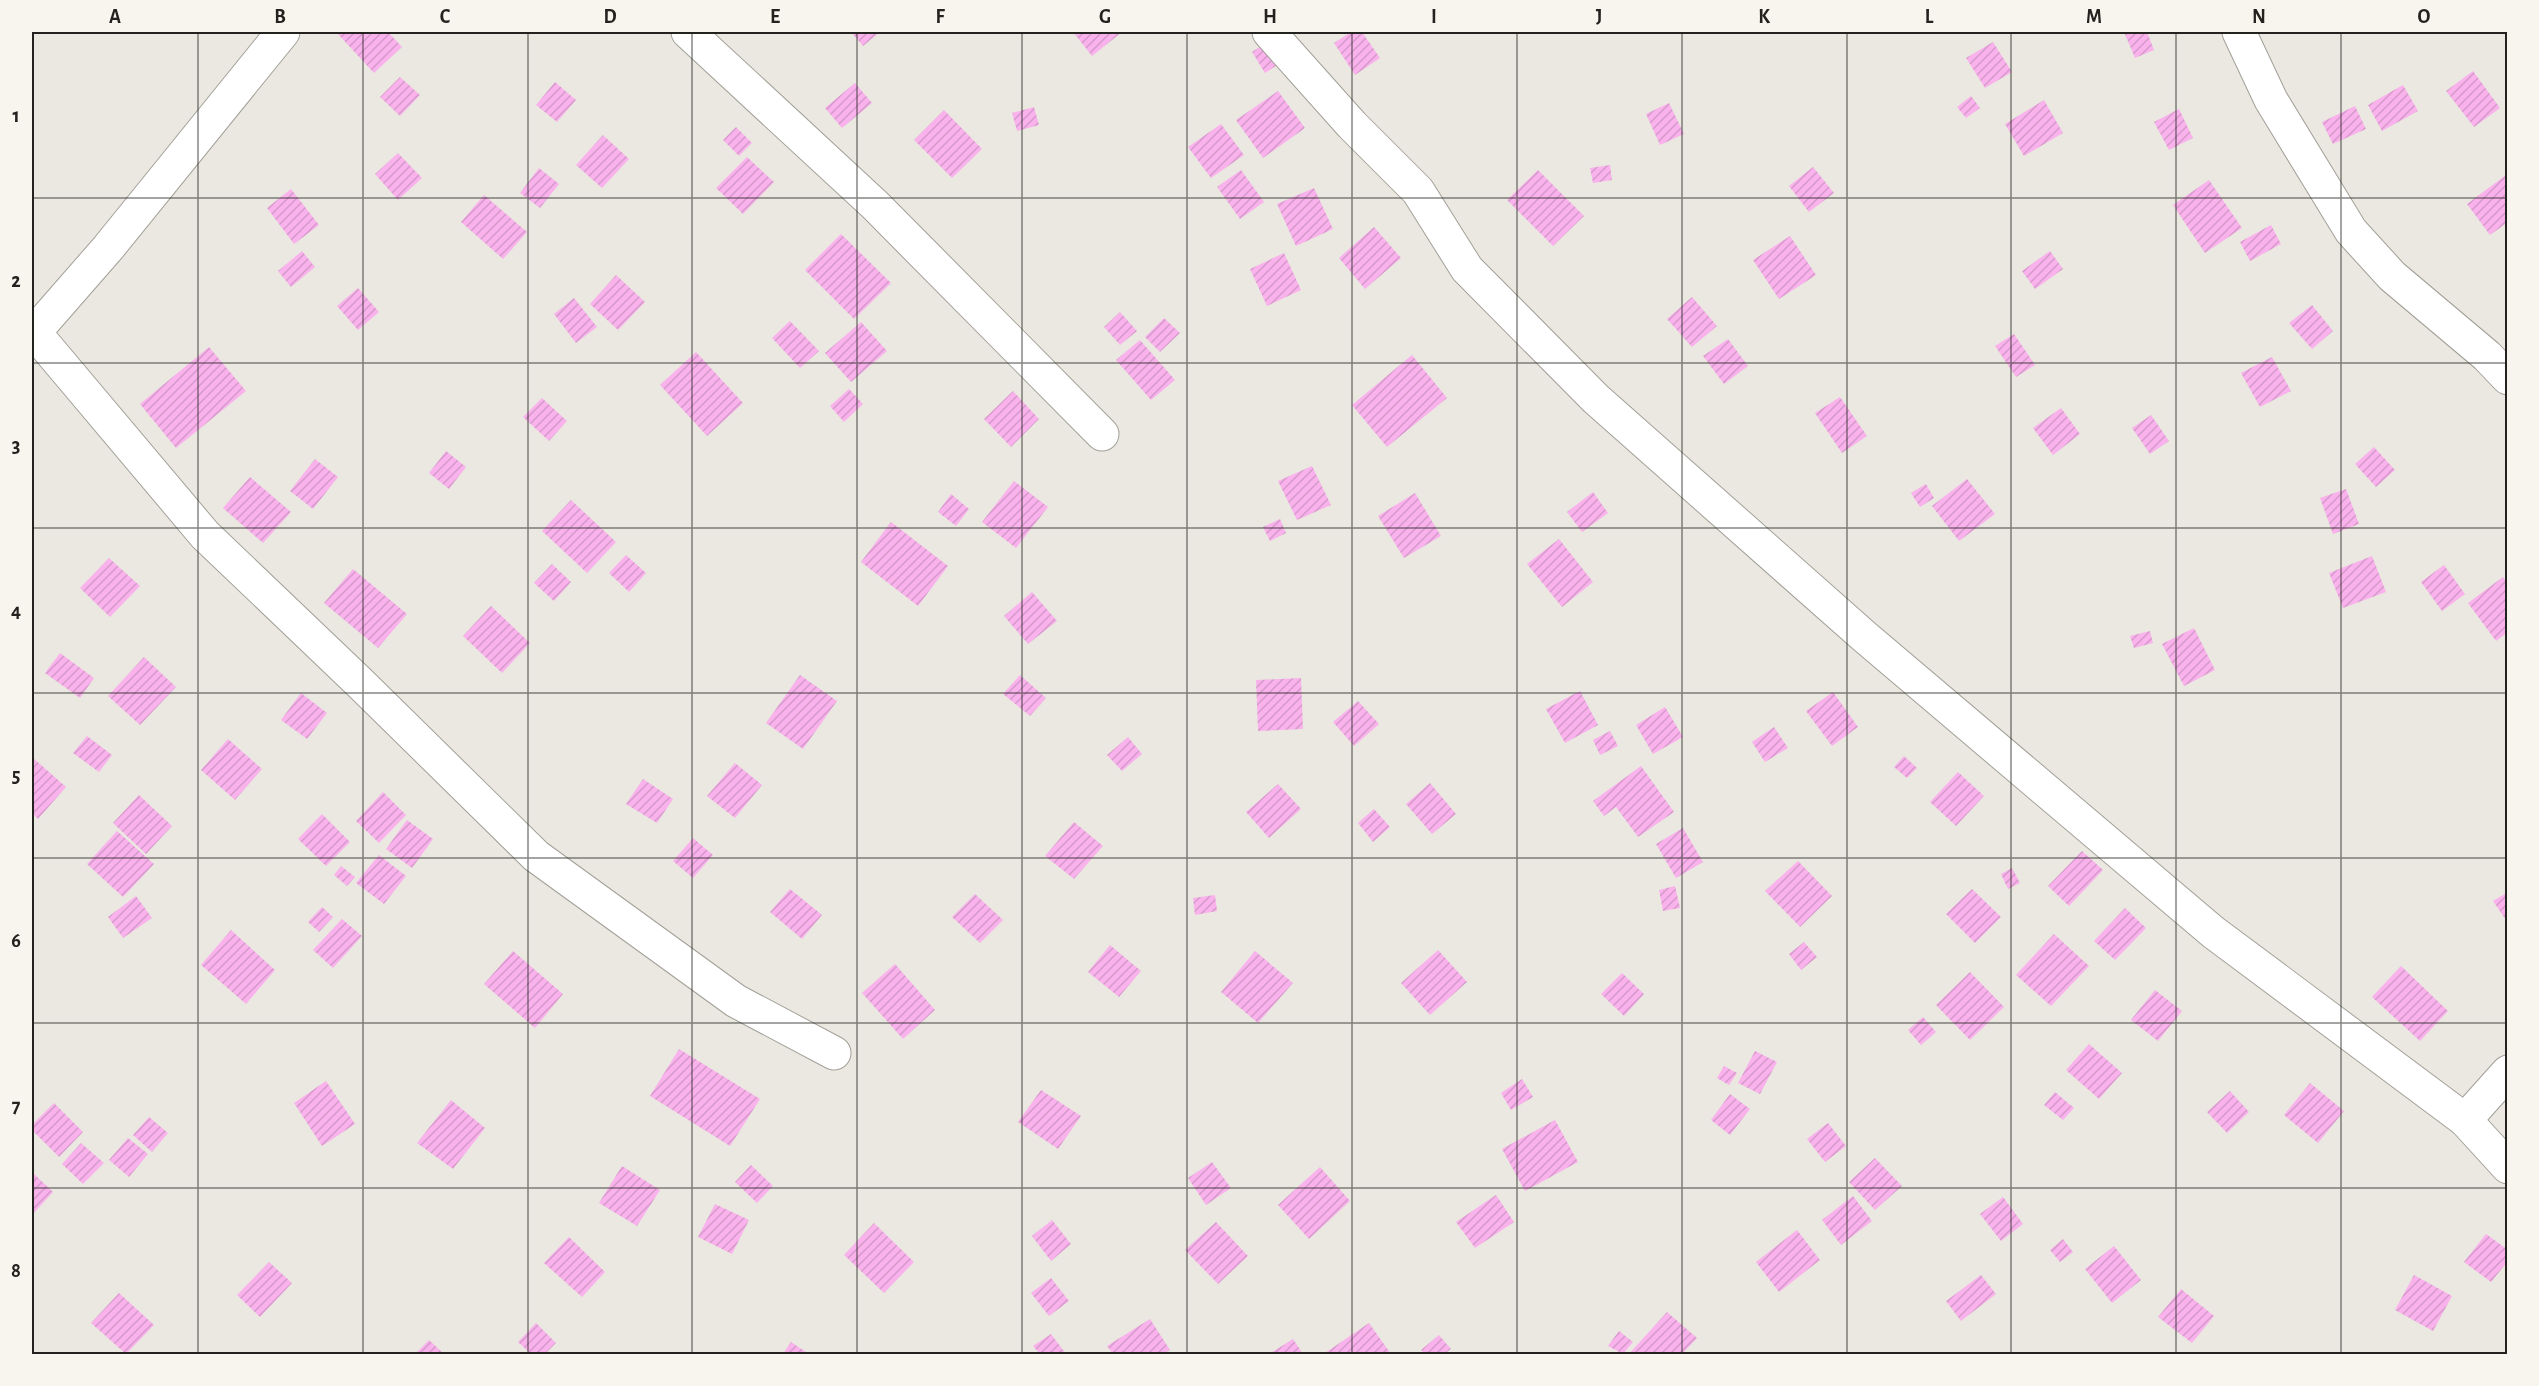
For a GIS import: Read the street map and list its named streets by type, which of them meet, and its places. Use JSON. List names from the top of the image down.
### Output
{
  "grid": {
    "columns": [
      "A",
      "B",
      "C",
      "D",
      "E",
      "F",
      "G",
      "H",
      "I",
      "J",
      "K",
      "L",
      "M",
      "N",
      "O"
    ],
    "rows": [
      "1",
      "2",
      "3",
      "4",
      "5",
      "6",
      "7",
      "8"
    ]
  }
}
